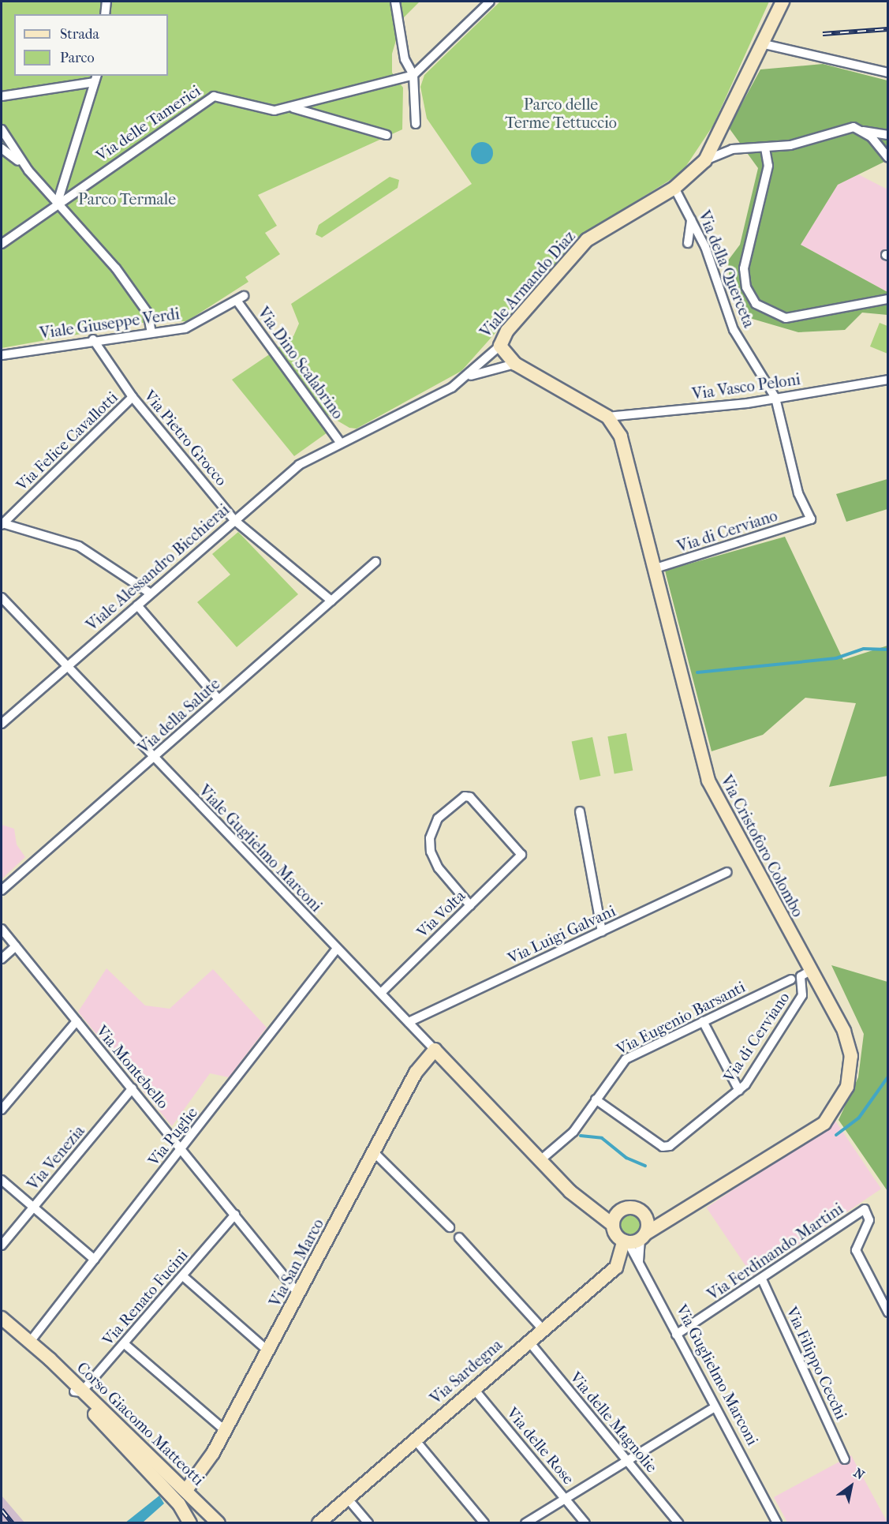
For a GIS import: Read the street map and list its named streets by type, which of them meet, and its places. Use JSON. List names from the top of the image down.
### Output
{
  "streets": {
    "main road": [
      "Viale Armando Diaz",
      "Via Cristoforo Colombo",
      "Via San Marco",
      "Via Sardegna",
      "Corso Giacomo Matteotti"
    ],
    "street": [
      "Via delle Tamerici",
      "Via della Querceta",
      "Viale Giuseppe Verdi",
      "Via Dino Scalabrino",
      "Via Vasco Peloni",
      "Via Pietro Grocco",
      "Via Felice Cavallotti",
      "Via di Cerviano",
      "Viale Alessandro Bicchierai",
      "Via della Salute",
      "Viale Guglielmo Marconi",
      "Via Volta",
      "Via Luigi Galvani",
      "Via Eugenio Barsanti",
      "Via Montebello",
      "Via Puglie",
      "Via Venezia",
      "Via Ferdinando Martini",
      "Via Renato Fucini",
      "Via Filippo Cecchi",
      "Via Guglielmo Marconi",
      "Via delle Magnolie",
      "Via delle Rose"
    ]
  },
  "crossings": [
    ["Via della Querceta", "Viale Armando Diaz"],
    ["Via della Querceta", "Via Vasco Peloni"],
    ["Via della Querceta", "Via di Cerviano"],
    ["Viale Armando Diaz", "Via Dino Scalabrino"],
    ["Viale Armando Diaz", "Viale Alessandro Bicchierai"],
    ["Viale Giuseppe Verdi", "Via Dino Scalabrino"],
    ["Viale Giuseppe Verdi", "Via Pietro Grocco"],
    ["Via Dino Scalabrino", "Viale Alessandro Bicchierai"],
    ["Via Vasco Peloni", "Via Cristoforo Colombo"],
    ["Via Pietro Grocco", "Via Felice Cavallotti"],
    ["Via Pietro Grocco", "Viale Alessandro Bicchierai"],
    ["Via Pietro Grocco", "Via della Salute"],
    ["Via di Cerviano", "Via Cristoforo Colombo"],
    ["Via di Cerviano", "Via Eugenio Barsanti"],
    ["Viale Alessandro Bicchierai", "Viale Guglielmo Marconi"],
    ["Via della Salute", "Viale Guglielmo Marconi"],
    ["Via Cristoforo Colombo", "Via Sardegna"],
    ["Viale Guglielmo Marconi", "Via Volta"],
    ["Viale Guglielmo Marconi", "Via Luigi Galvani"],
    ["Viale Guglielmo Marconi", "Via Puglie"],
    ["Viale Guglielmo Marconi", "Via San Marco"],
    ["Via Montebello", "Via Puglie"],
    ["Via Montebello", "Via Venezia"],
    ["Via Montebello", "Via San Marco"],
    ["Via Montebello", "Via Renato Fucini"],
    ["Via Puglie", "Corso Giacomo Matteotti"],
    ["Via Ferdinando Martini", "Via Filippo Cecchi"],
    ["Via Ferdinando Martini", "Via Guglielmo Marconi"],
    ["Via San Marco", "Corso Giacomo Matteotti"],
    ["Via Renato Fucini", "Corso Giacomo Matteotti"],
    ["Via Sardegna", "Via delle Magnolie"],
    ["Via Sardegna", "Via delle Rose"]
  ],
  "parks": ["Parco delle Terme Tettuccio", "Parco Termale"],
  "legend": ["Strada", "Parco"],
  "north": "top right"
}
